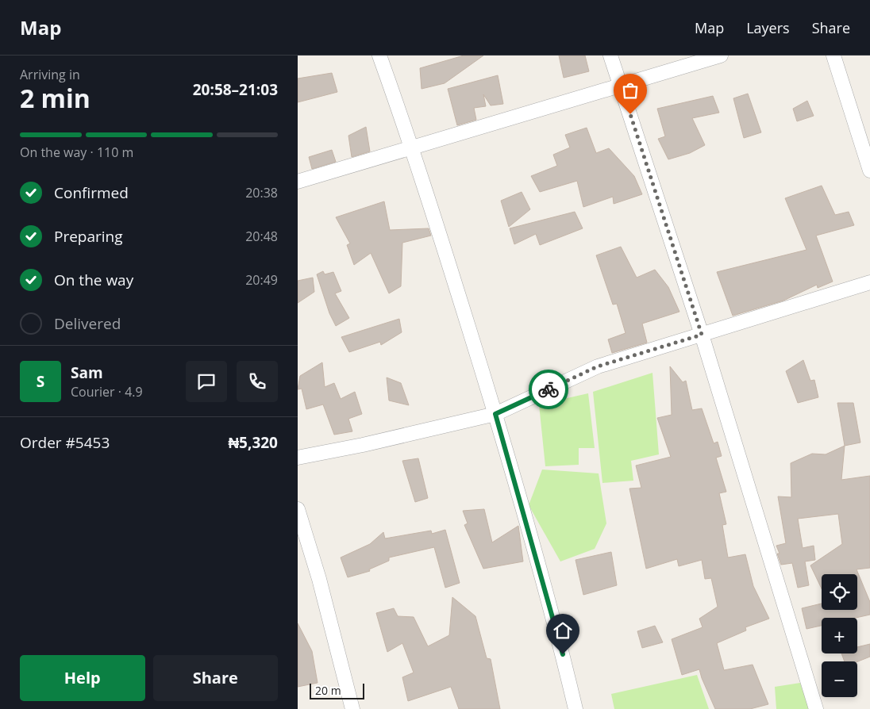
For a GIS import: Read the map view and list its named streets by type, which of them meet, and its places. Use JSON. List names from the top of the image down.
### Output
{
  "scale_bar": "20 m",
  "page": {
    "header": "Map",
    "nav": ["Map", "Layers", "Share"],
    "heading": ["2 min", "Arriving in", "20:58–21:03"],
    "panel": [
      "Sam",
      "Courier · 4.9",
      "Order #5453",
      "₦5,320"
    ],
    "bar": "On the way · 110 m",
    "list": [
      ["Confirmed", "20:38"],
      ["Preparing", "20:48"],
      ["On the way", "20:49"],
      "Delivered"
    ],
    "round": "S",
    "map_buttons": ["+", "−"],
    "buttons": ["Help", "Share"],
    "scale": "20 m"
  }
}
